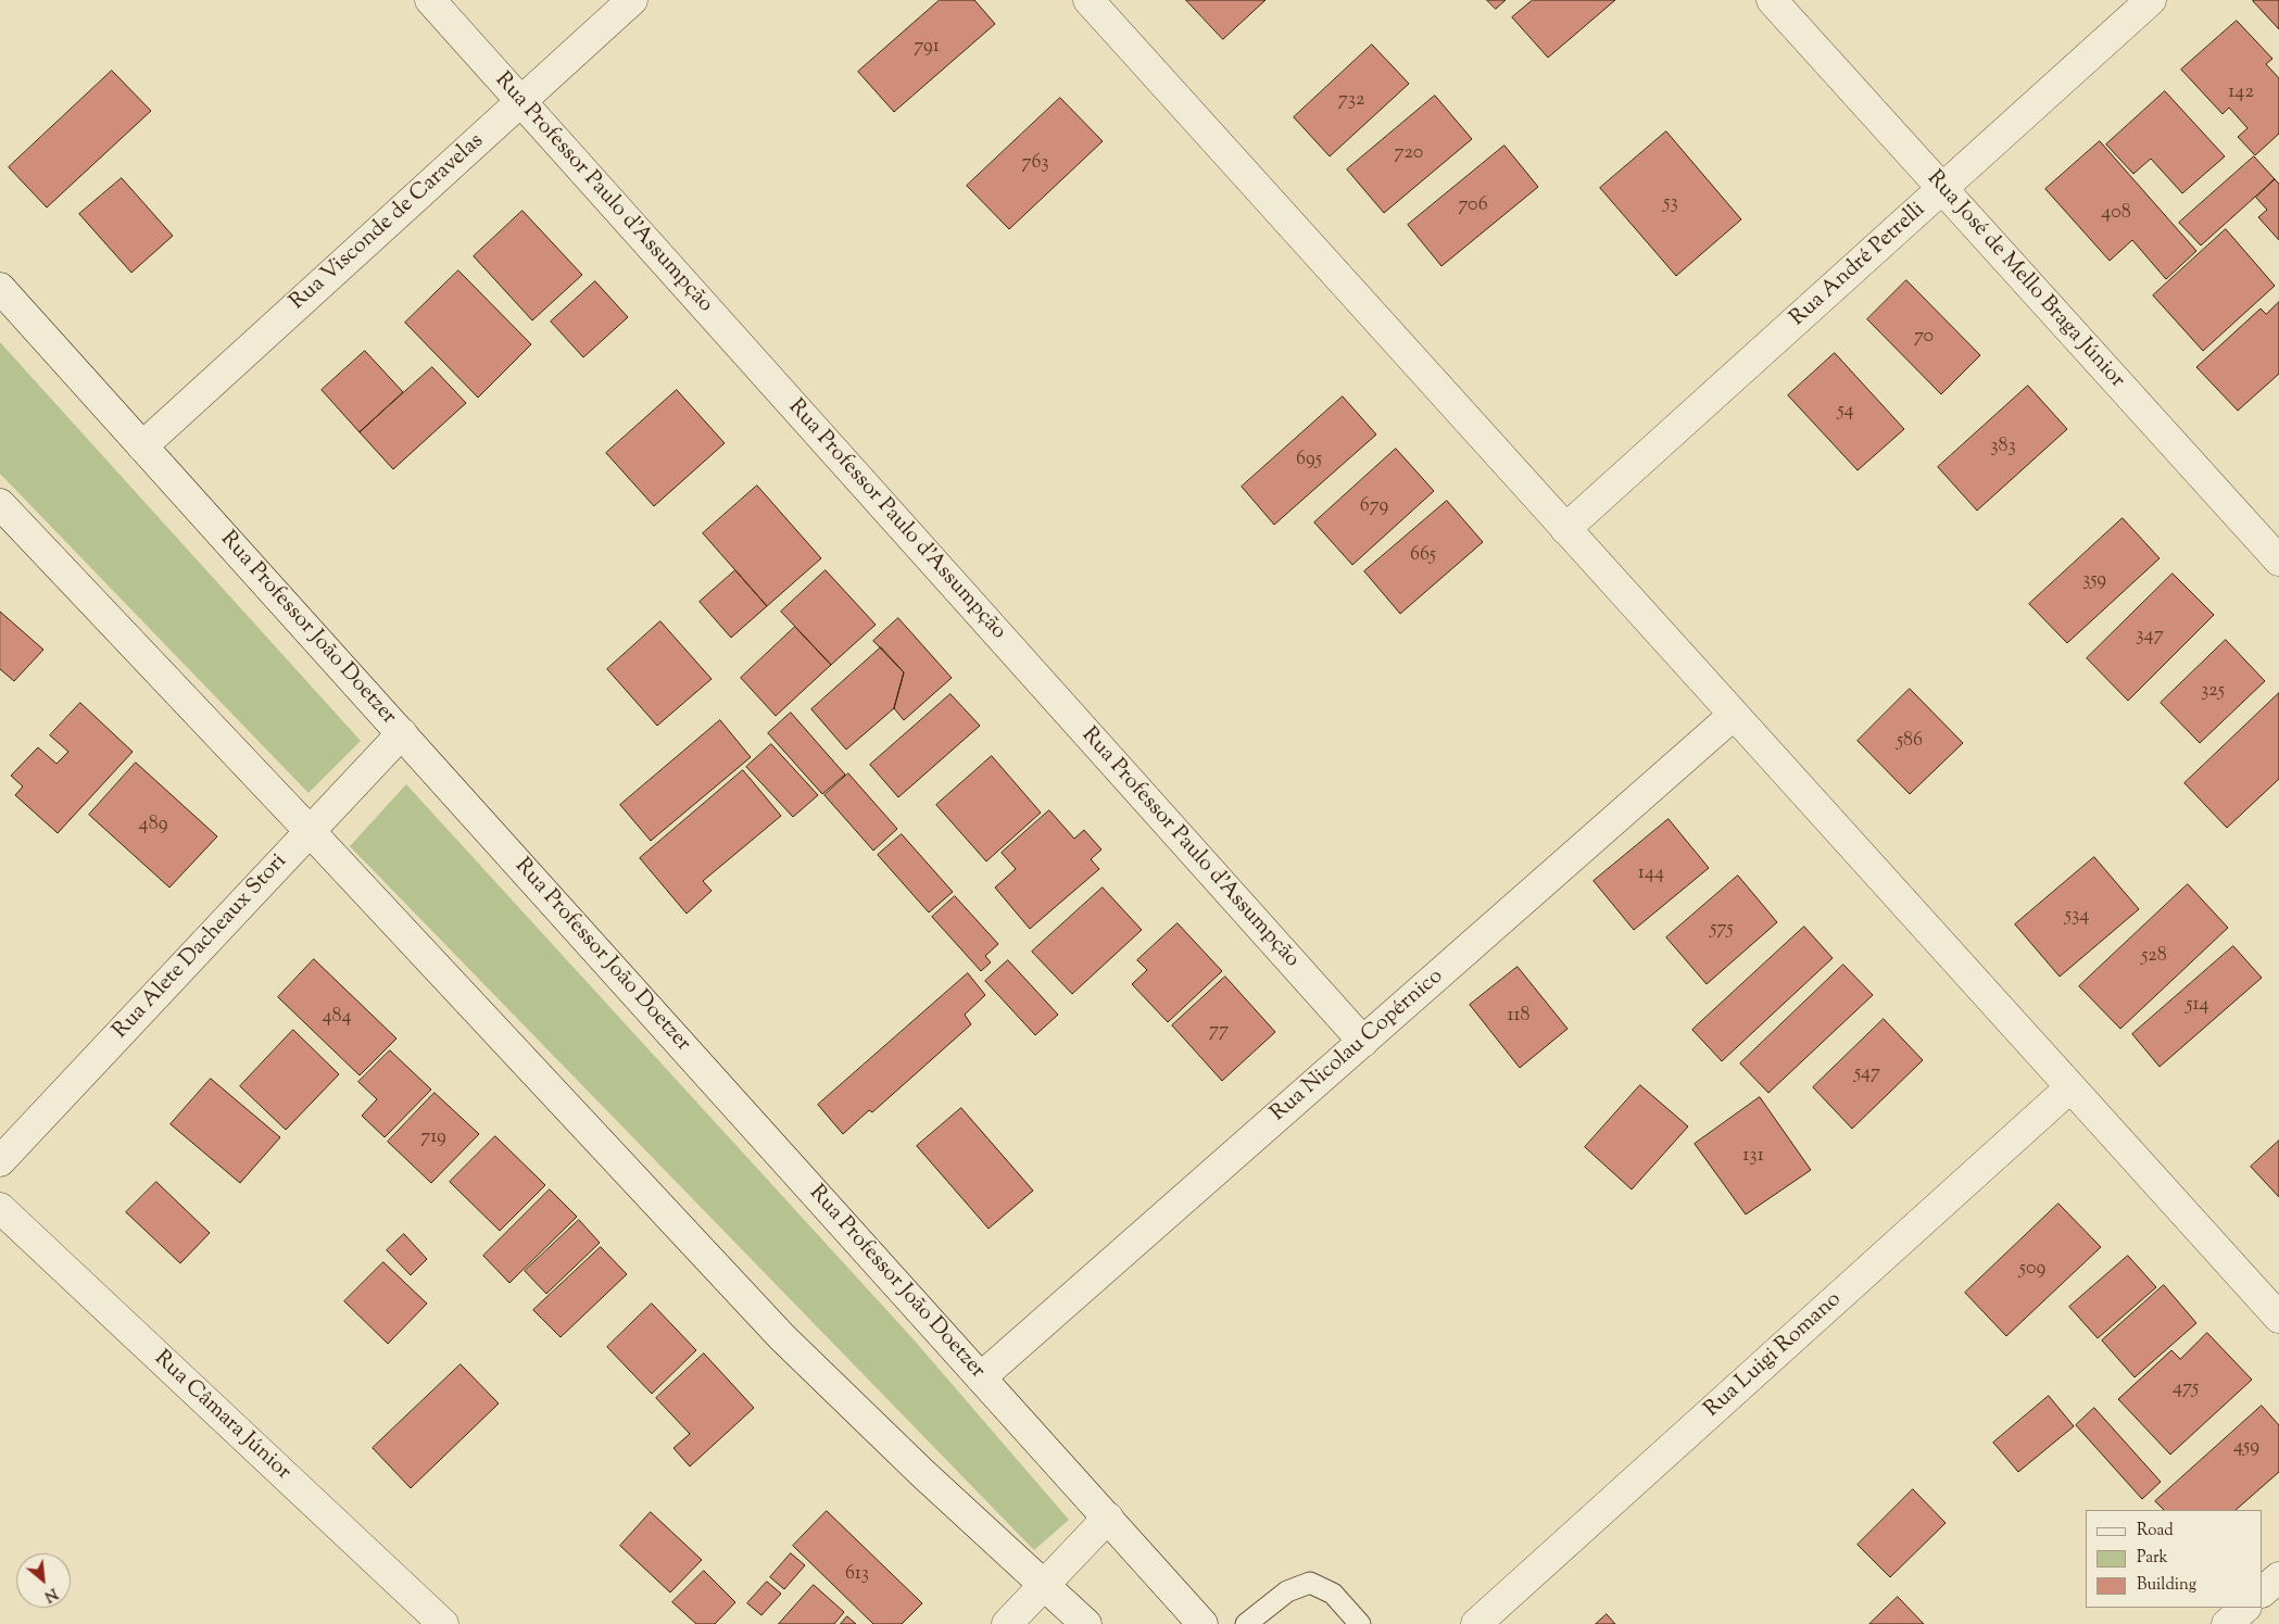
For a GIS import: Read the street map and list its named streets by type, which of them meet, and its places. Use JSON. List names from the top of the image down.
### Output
{
  "streets": {
    "street": [
      "Rua Professor Paulo d'Assumpção",
      "Rua Visconde de Caravelas",
      "Rua André Petrelli",
      "Rua José de Mello Braga Júnior",
      "Rua Professor João Doetzer",
      "Rua Alete Dacheaux Stori",
      "Rua Nicolau Copérnico",
      "Rua Luigi Romano",
      "Rua Câmara Júnior"
    ]
  },
  "crossings": [
    ["Rua Professor Paulo d'Assumpção", "Rua Visconde de Caravelas"],
    ["Rua Professor Paulo d'Assumpção", "Rua Nicolau Copérnico"],
    ["Rua Visconde de Caravelas", "Rua Professor João Doetzer"],
    ["Rua André Petrelli", "Rua José de Mello Braga Júnior"],
    ["Rua Professor João Doetzer", "Rua Alete Dacheaux Stori"],
    ["Rua Professor João Doetzer", "Rua Nicolau Copérnico"]
  ],
  "house_numbers": [
    "791",
    "142",
    "732",
    "720",
    "763",
    "53",
    "706",
    "408",
    "70",
    "54",
    "383",
    "695",
    "679",
    "665",
    "359",
    "347",
    "325",
    "586",
    "489",
    "144",
    "534",
    "575",
    "528",
    "514",
    "118",
    "484",
    "77",
    "547",
    "719",
    "131",
    "509",
    "475",
    "459",
    "613"
  ],
  "legend": ["Road", "Park", "Building"],
  "north": "bottom right"
}
